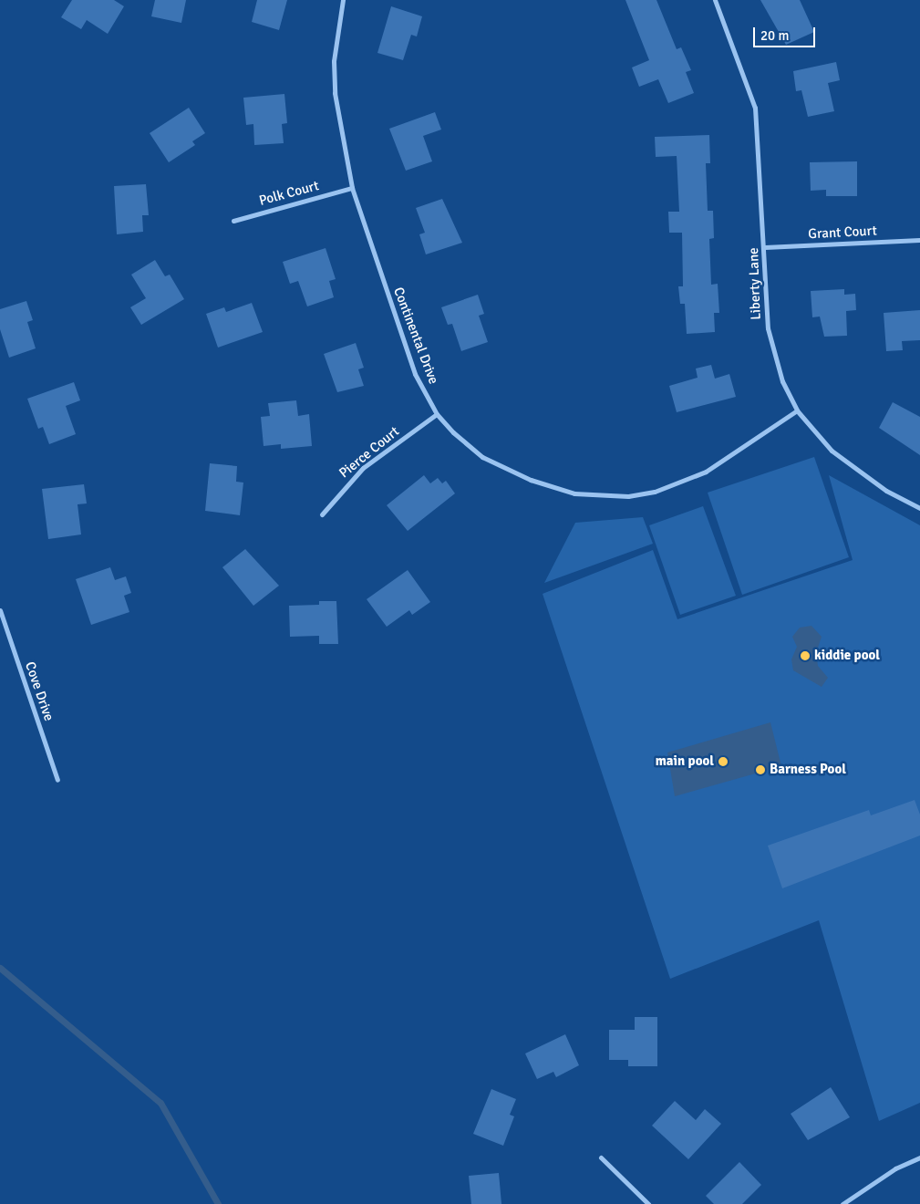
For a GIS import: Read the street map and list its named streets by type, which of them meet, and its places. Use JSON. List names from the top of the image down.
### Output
{
  "streets": {
    "street": [
      "Polk Court",
      "Grant Court",
      "Liberty Lane",
      "Continental Drive",
      "Pierce Court",
      "Cove Drive"
    ]
  },
  "crossings": [
    ["Polk Court", "Continental Drive"],
    ["Grant Court", "Liberty Lane"],
    ["Liberty Lane", "Continental Drive"],
    ["Continental Drive", "Pierce Court"]
  ],
  "places": ["kiddie pool", "main pool", "Barness Pool"],
  "scale_bar": "20 m"
}
